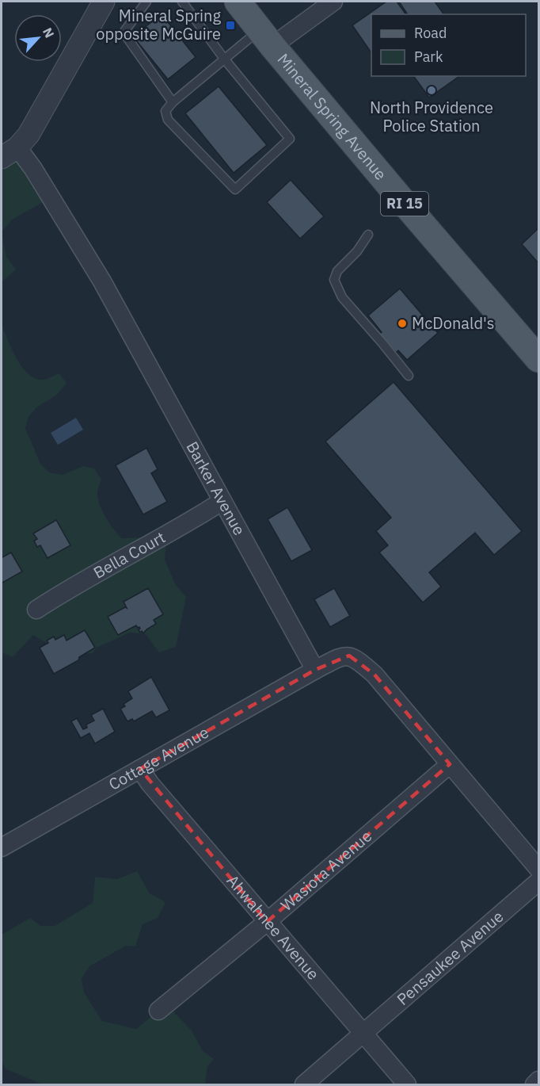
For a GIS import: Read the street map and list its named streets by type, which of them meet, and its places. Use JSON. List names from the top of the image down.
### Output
{
  "streets": {
    "main road": ["Mineral Spring Avenue", "RI 15"],
    "street": [
      "Barker Avenue",
      "Bella Court",
      "Cottage Avenue",
      "Wasiota Avenue",
      "Ahwahnee Avenue",
      "Pensaukee Avenue"
    ]
  },
  "crossings": [
    ["Barker Avenue", "Bella Court"],
    ["Barker Avenue", "Cottage Avenue"],
    ["Cottage Avenue", "Ahwahnee Avenue"],
    ["Wasiota Avenue", "Ahwahnee Avenue"],
    ["Ahwahnee Avenue", "Pensaukee Avenue"]
  ],
  "places": {
    "transit": ["Mineral Spring opposite McGuire"],
    "other": ["North Providence Police Station", "McDonald's"]
  },
  "legend": ["Road", "Park"],
  "north": "top right"
}
